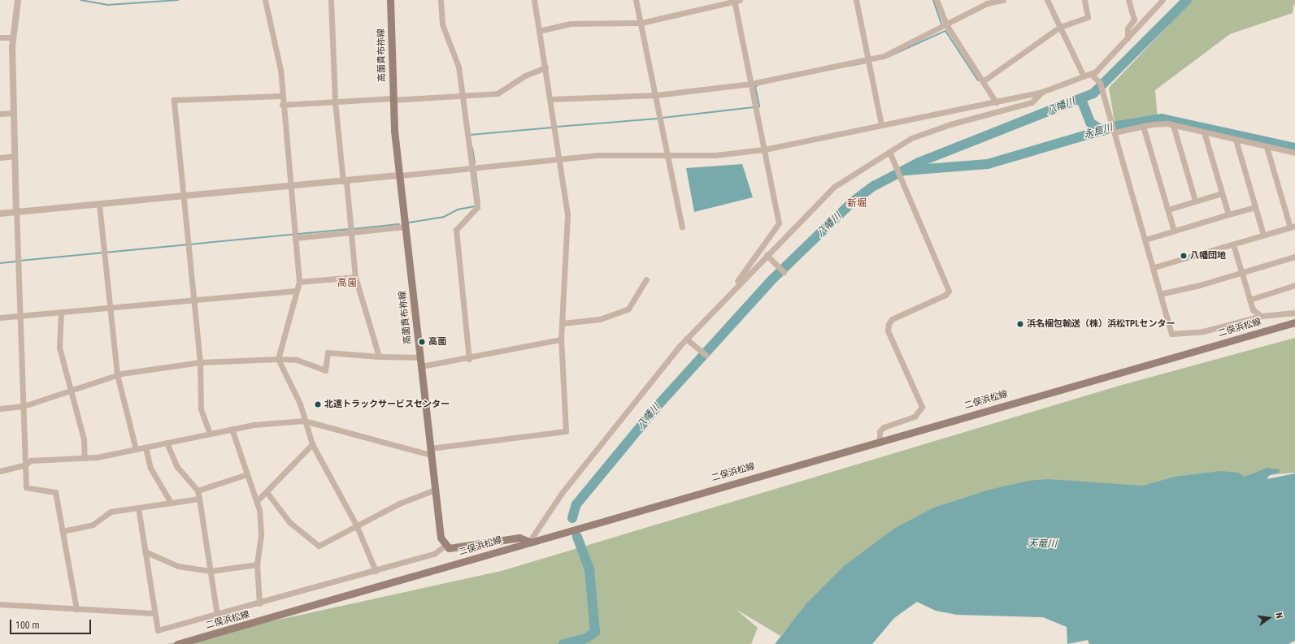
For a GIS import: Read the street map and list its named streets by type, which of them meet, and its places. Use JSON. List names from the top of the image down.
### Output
{
  "streets": {
    "main road": ["高薗貴布祢線", "二俣浜松線"]
  },
  "districts": ["新堀", "高薗"],
  "water": ["八幡川", "永島川", "天竜川"],
  "places": [
    "八幡団地",
    "浜名梱包輸送（株）浜松TPLセンター",
    "高薗",
    "北遠トラックサービスセンター"
  ],
  "scale_bar": "100 m",
  "north": "right"
}
